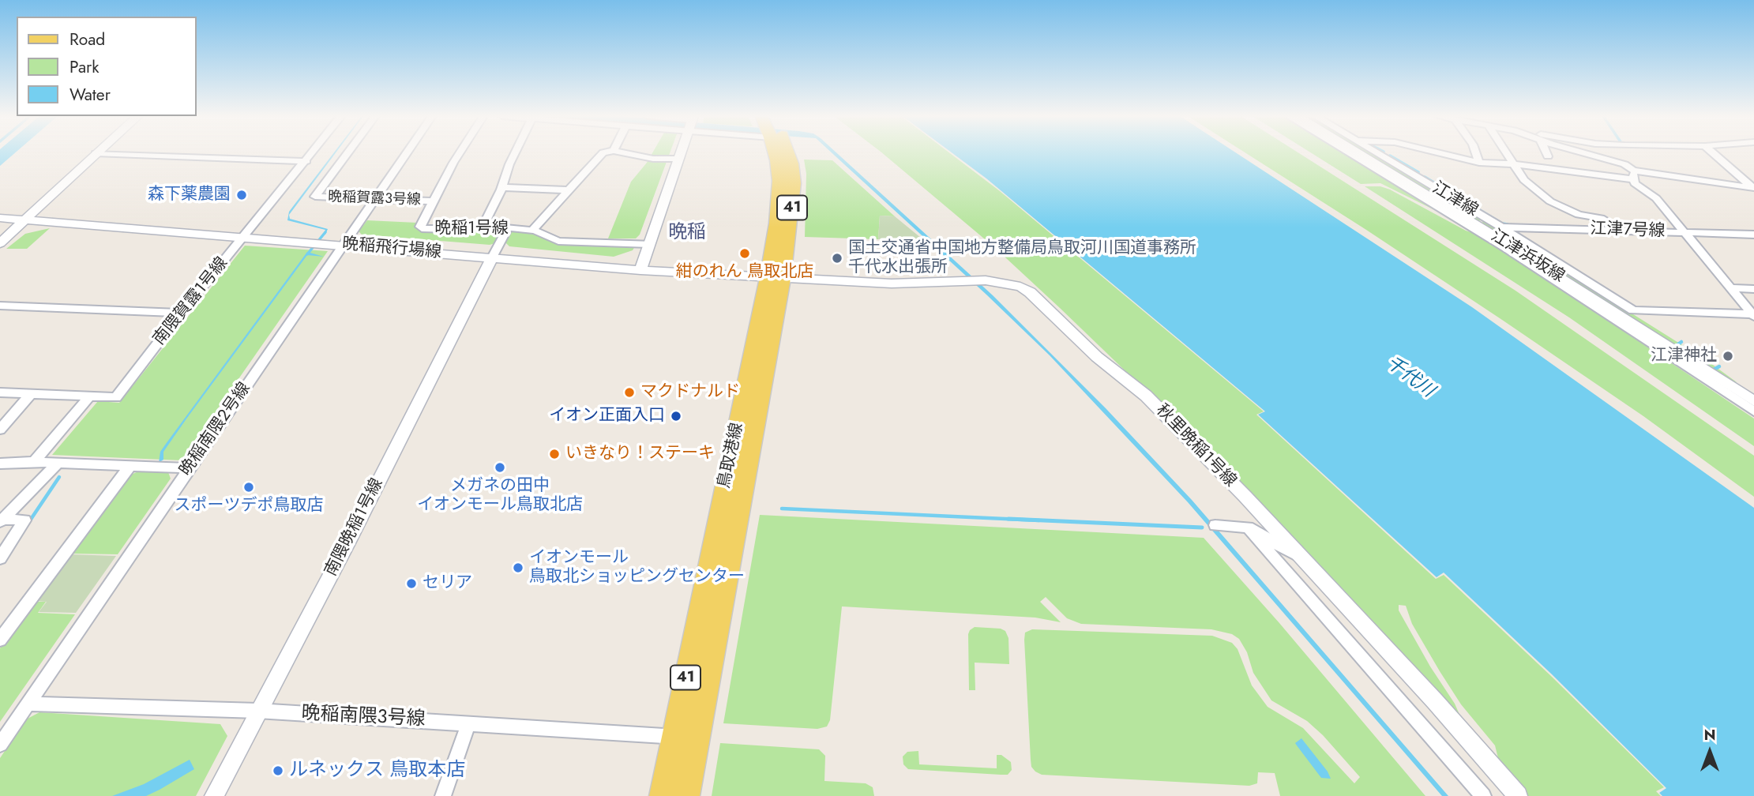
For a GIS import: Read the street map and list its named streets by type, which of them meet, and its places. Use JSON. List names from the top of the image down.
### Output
{
  "streets": {
    "main road": ["41", "鳥取港線"],
    "street": [
      "晩稲賀露3号線",
      "江津線",
      "晩稲1号線",
      "江津7号線",
      "晩稲飛行場線",
      "江津浜坂線",
      "南隈賀露1号線",
      "晩稲南隈2号線",
      "秋里晩稲1号線",
      "南隈晩稲1号線",
      "晩稲南隈3号線"
    ]
  },
  "crossings": [
    ["晩稲賀露3号線", "晩稲1号線"],
    ["晩稲賀露3号線", "晩稲南隈2号線"],
    ["江津線", "江津7号線"],
    ["晩稲飛行場線", "南隈賀露1号線"],
    ["晩稲飛行場線", "晩稲南隈2号線"],
    ["晩稲飛行場線", "秋里晩稲1号線"],
    ["晩稲飛行場線", "鳥取港線"],
    ["晩稲飛行場線", "南隈晩稲1号線"],
    ["晩稲南隈2号線", "晩稲南隈3号線"],
    ["秋里晩稲1号線", "鳥取港線"],
    ["鳥取港線", "晩稲南隈3号線"],
    ["南隈晩稲1号線", "晩稲南隈3号線"]
  ],
  "districts": ["晩稲"],
  "water": ["千代川"],
  "places": [
    "森下薬農園",
    "紺のれん 鳥取北店",
    "国土交通省中国地方整備局鳥取河川国道事務所 千代水出張所",
    "江津神社",
    "マクドナルド",
    "イオン正面入口",
    "いきなり！ステーキ",
    "メガネの田中 イオンモール鳥取北店",
    "スポーツデポ鳥取店",
    "イオンモール 鳥取北ショッピングセンター",
    "セリア",
    "ルネックス 鳥取本店"
  ],
  "legend": ["Road", "Park", "Water"],
  "north": "top"
}
